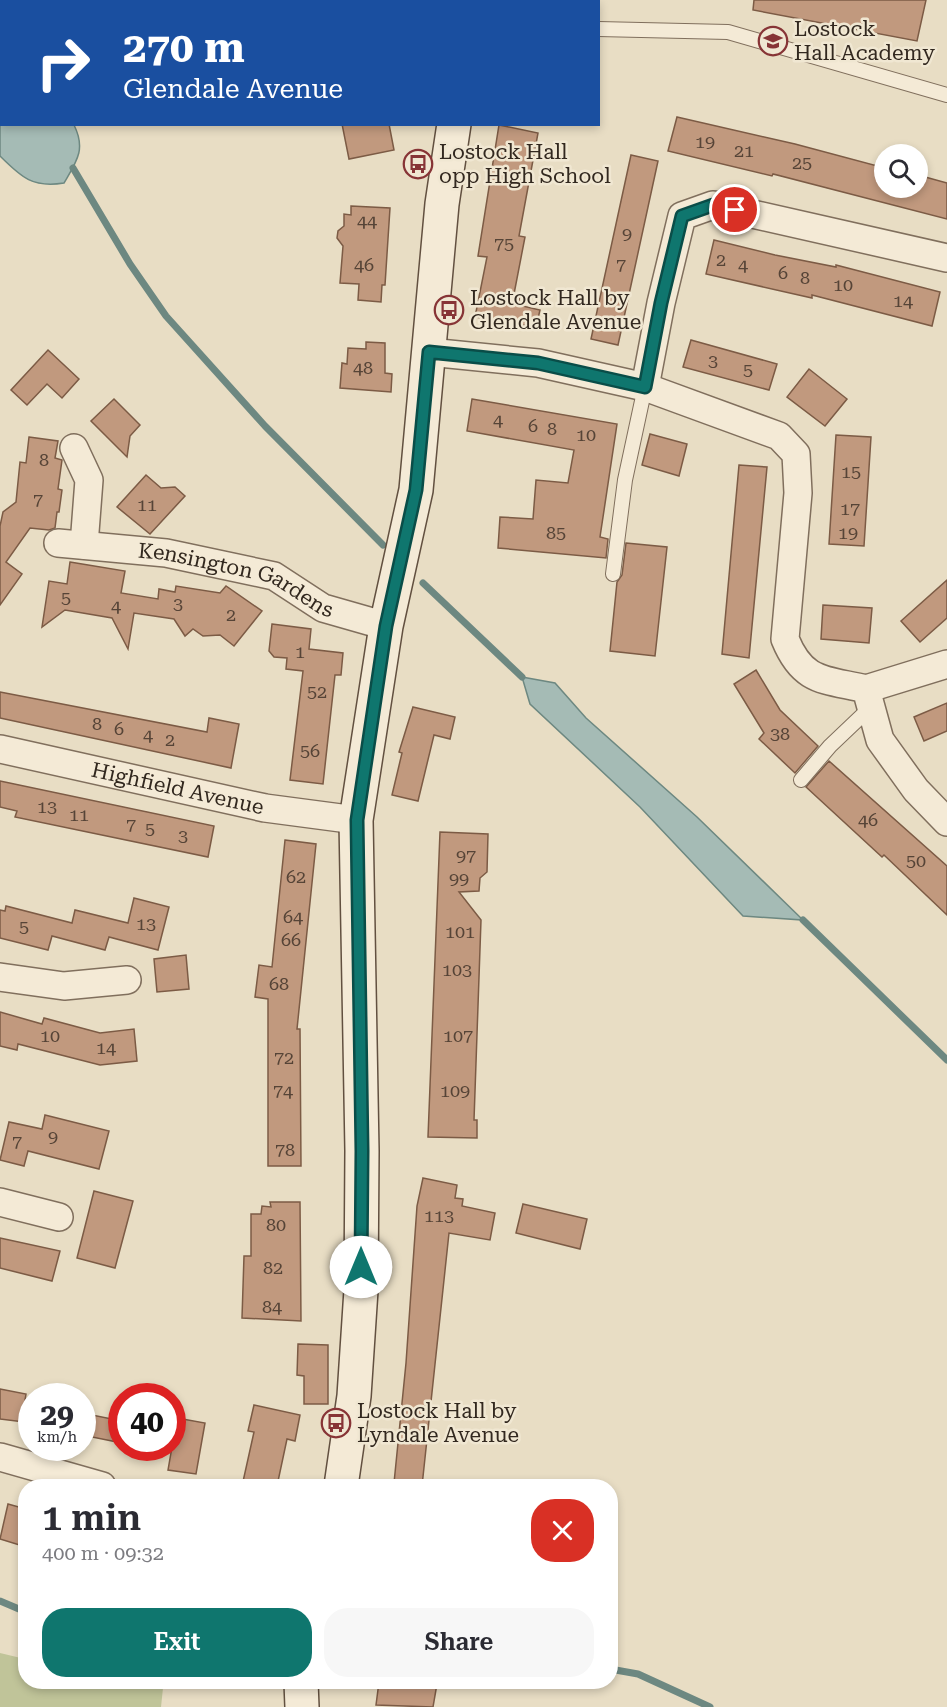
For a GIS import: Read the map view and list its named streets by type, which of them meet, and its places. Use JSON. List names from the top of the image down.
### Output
{
  "streets": {
    "street": ["Kensington Gardens", "Highfield Avenue"]
  },
  "places": {
    "school or university": ["Lostock Hall Academy"],
    "bus stop": ["Lostock Hall opp High School", "Lostock Hall by Glendale Avenue", "Lostock Hall by Lyndale Avenue"]
  },
  "house_numbers": [
    "19",
    "21",
    "25",
    "44",
    "9",
    "75",
    "2",
    "46",
    "7",
    "4",
    "6",
    "8",
    "10",
    "14",
    "3",
    "48",
    "5",
    "4",
    "6",
    "8",
    "10",
    "8",
    "15",
    "7",
    "11",
    "17",
    "85",
    "19",
    "5",
    "3",
    "4",
    "2",
    "1",
    "52",
    "8",
    "6",
    "38",
    "4",
    "2",
    "56",
    "13",
    "11",
    "46",
    "7",
    "5",
    "3",
    "97",
    "50",
    "62",
    "99",
    "64",
    "13",
    "5",
    "101",
    "66",
    "103",
    "68",
    "10",
    "107",
    "14",
    "72",
    "74",
    "109",
    "9",
    "7",
    "78",
    "113",
    "80",
    "82",
    "84"
  ],
  "page": {
    "turn": ["270 m", "Glendale Avenue"],
    "speed": "29 km/h",
    "limit": "40",
    "heading": ["1 min", "400 m · 09:32"],
    "buttons": ["Exit", "Share"]
  }
}
